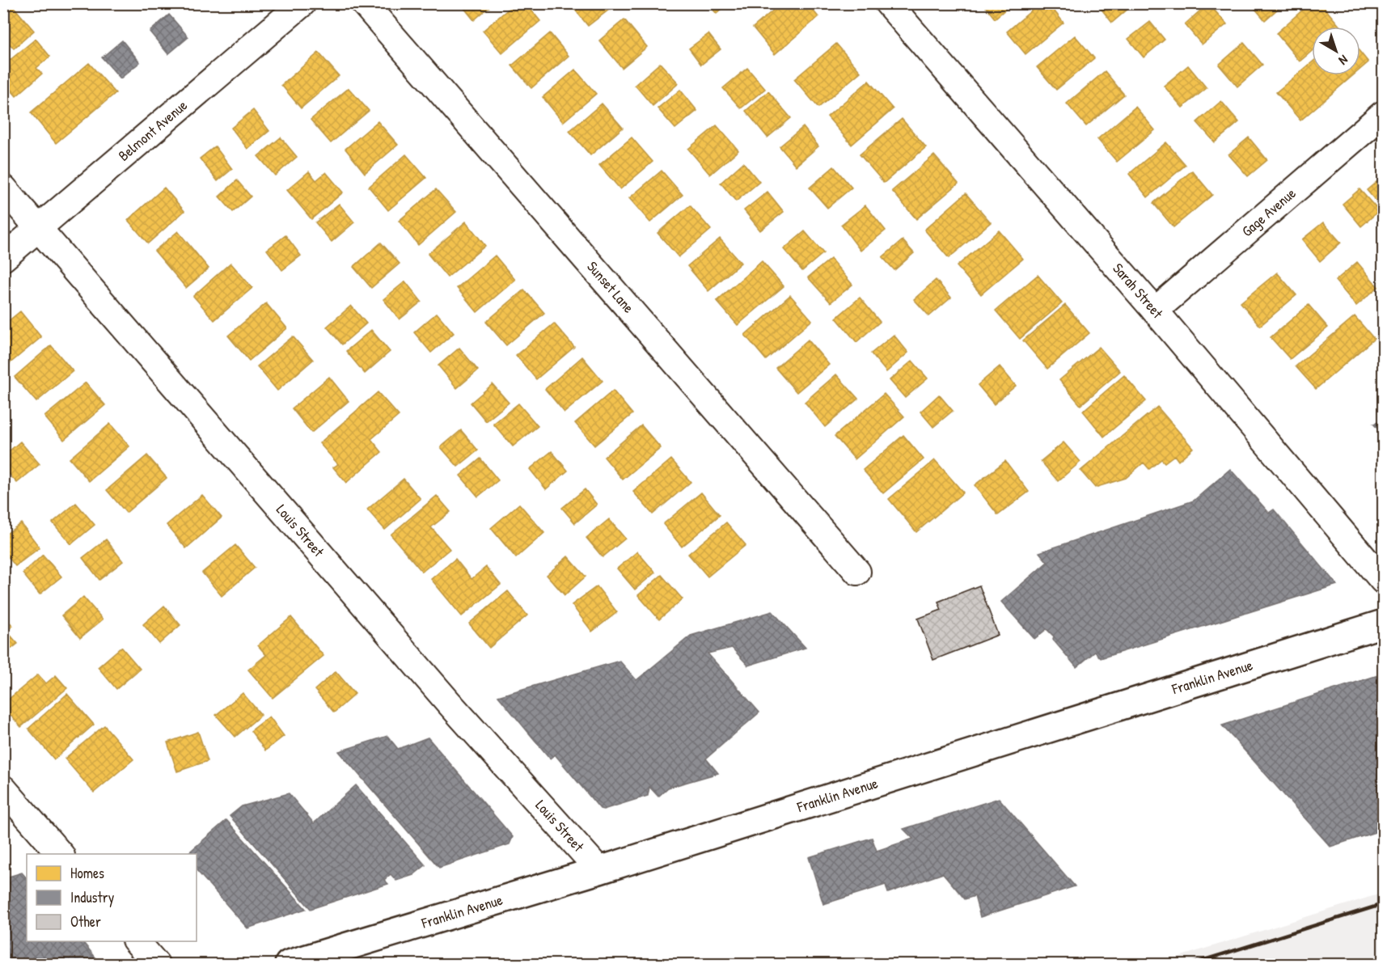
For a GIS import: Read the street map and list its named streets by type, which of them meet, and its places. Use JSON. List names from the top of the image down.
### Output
{
  "streets": {
    "main road": ["Franklin Avenue"],
    "street": [
      "Belmont Avenue",
      "Gage Avenue",
      "Sunset Lane",
      "Sarah Street",
      "Louis Street"
    ]
  },
  "crossings": [
    ["Belmont Avenue", "Louis Street"],
    ["Gage Avenue", "Sarah Street"],
    ["Louis Street", "Franklin Avenue"]
  ],
  "legend": ["Homes", "Industry", "Other"],
  "north": "bottom right"
}
